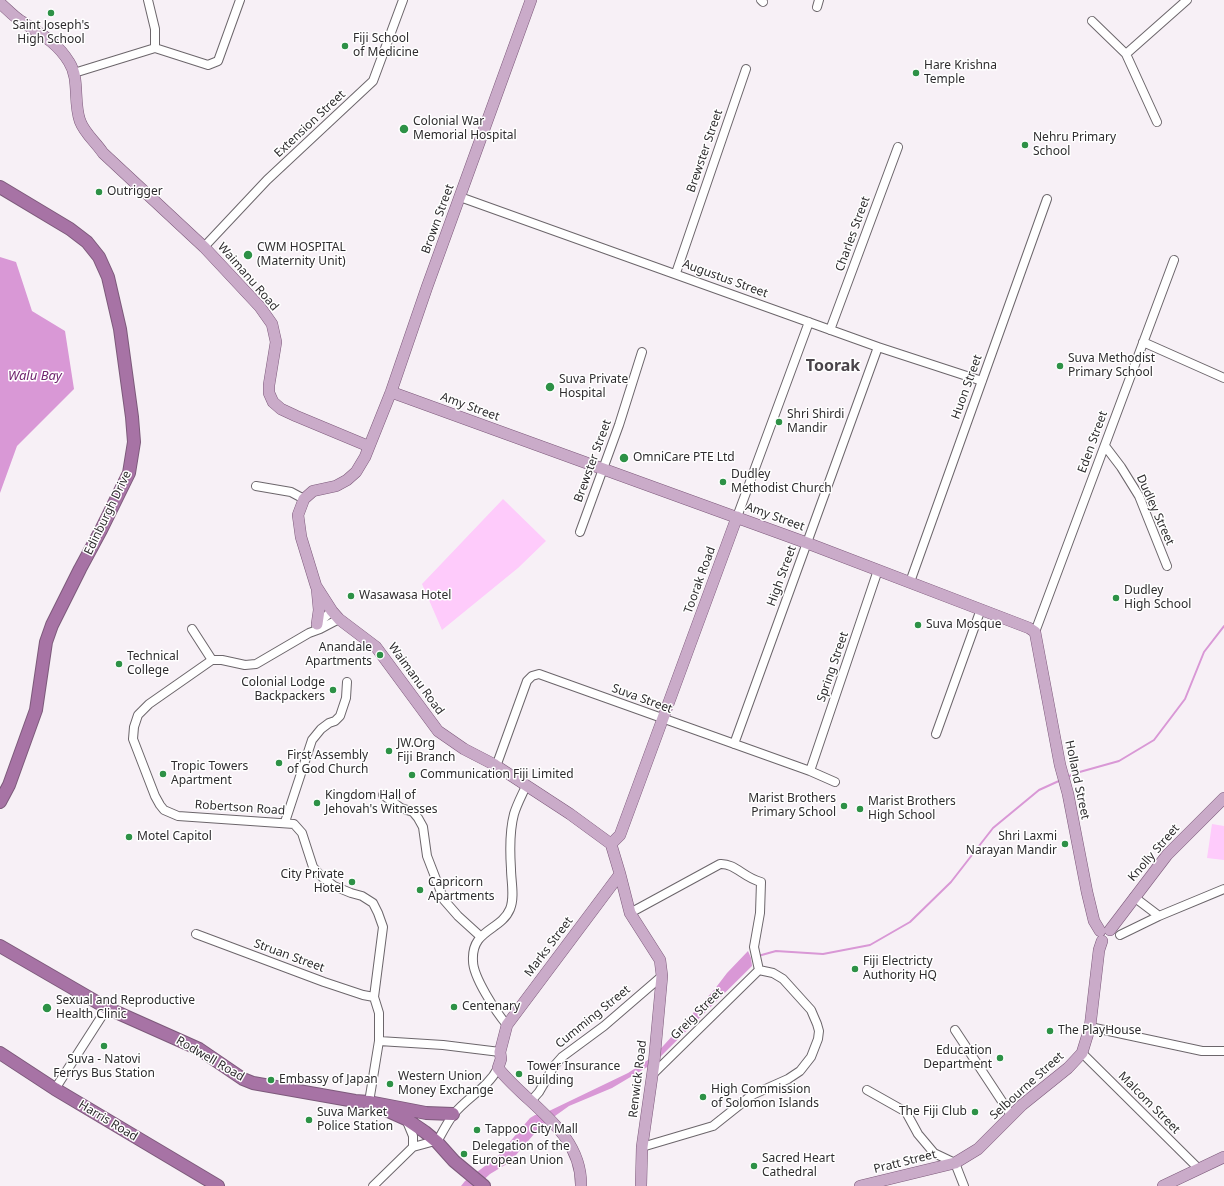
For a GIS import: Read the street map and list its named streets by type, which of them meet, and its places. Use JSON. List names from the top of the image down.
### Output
{
  "streets": {
    "highway": ["Edinburgh Drive", "Rodwell Road", "Harris Road"],
    "main road": [
      "Brown Street",
      "Waimanu Road",
      "Amy Street",
      "Toorak Road",
      "Holland Street",
      "Knolly Street",
      "Marks Street",
      "Renwick Road",
      "Selbourne Street",
      "Pratt Street"
    ],
    "street": [
      "Extension Street",
      "Brewster Street",
      "Charles Street",
      "Augustus Street",
      "Huon Street",
      "Eden Street",
      "Dudley Street",
      "High Street",
      "Spring Street",
      "Suva Street",
      "Robertson Road",
      "Struan Street",
      "Greig Street",
      "Cumming Street",
      "Malcom Street"
    ]
  },
  "crossings": [
    ["Extension Street", "Waimanu Road"],
    ["Brewster Street", "Augustus Street"],
    ["Brewster Street", "Amy Street"],
    ["Brown Street", "Waimanu Road"],
    ["Brown Street", "Augustus Street"],
    ["Brown Street", "Amy Street"],
    ["Charles Street", "Augustus Street"],
    ["Waimanu Road", "Toorak Road"],
    ["Waimanu Road", "Suva Street"],
    ["Augustus Street", "Huon Street"],
    ["Augustus Street", "High Street"],
    ["Augustus Street", "Toorak Road"],
    ["Huon Street", "Amy Street"],
    ["Amy Street", "Eden Street"],
    ["Amy Street", "High Street"],
    ["Amy Street", "Toorak Road"],
    ["Amy Street", "Spring Street"],
    ["Amy Street", "Holland Street"],
    ["Eden Street", "Dudley Street"],
    ["Eden Street", "Holland Street"],
    ["High Street", "Suva Street"],
    ["Toorak Road", "Suva Street"],
    ["Spring Street", "Suva Street"],
    ["Holland Street", "Knolly Street"],
    ["Holland Street", "Selbourne Street"],
    ["Robertson Road", "Struan Street"],
    ["Robertson Road", "Rodwell Road"],
    ["Knolly Street", "Selbourne Street"],
    ["Greig Street", "Renwick Road"],
    ["Cumming Street", "Renwick Road"],
    ["Selbourne Street", "Malcom Street"],
    ["Selbourne Street", "Pratt Street"]
  ],
  "districts": ["Toorak"],
  "water": ["Walu Bay"],
  "places": [
    "Saint Joseph's High School",
    "Fiji School of Medicine",
    "Hare Krishna Temple",
    "Colonial War Memorial Hospital",
    "Nehru Primary School",
    "Outrigger",
    "CWM HOSPITAL (Maternity Unit)",
    "Suva Methodist Primary School",
    "Suva Private Hospital",
    "Shri Shirdi Mandir",
    "OmniCare PTE Ltd",
    "Dudley Methodist Church",
    "Wasawasa Hotel",
    "Dudley High School",
    "Suva Mosque",
    "Anandale Apartments",
    "Technical College",
    "Colonial Lodge Backpackers",
    "JW.Org Fiji Branch",
    "First Assembly of God Church",
    "Tropic Towers Apartment",
    "Communication Fiji Limited",
    "Kingdom Hall of Jehovah's Witnesses",
    "Marist Brothers Primary School",
    "Marist Brothers High School",
    "Motel Capitol",
    "Shri Laxmi Narayan Mandir",
    "City Private Hotel",
    "Capricorn Apartments",
    "Fiji Electricty Authority HQ",
    "Centenary",
    "Sexual and Reproductive Health Clinic",
    "The PlayHouse",
    "Suva - Natovi Ferrys Bus Station",
    "Education Department",
    "Tower Insurance Building",
    "Embassy of Japan",
    "Western Union Money Exchange",
    "High Commission of Solomon Islands",
    "The Fiji Club",
    "Suva Market Police Station",
    "Tappoo City Mall",
    "Delegation of the European Union",
    "Sacred Heart Cathedral"
  ]
}
